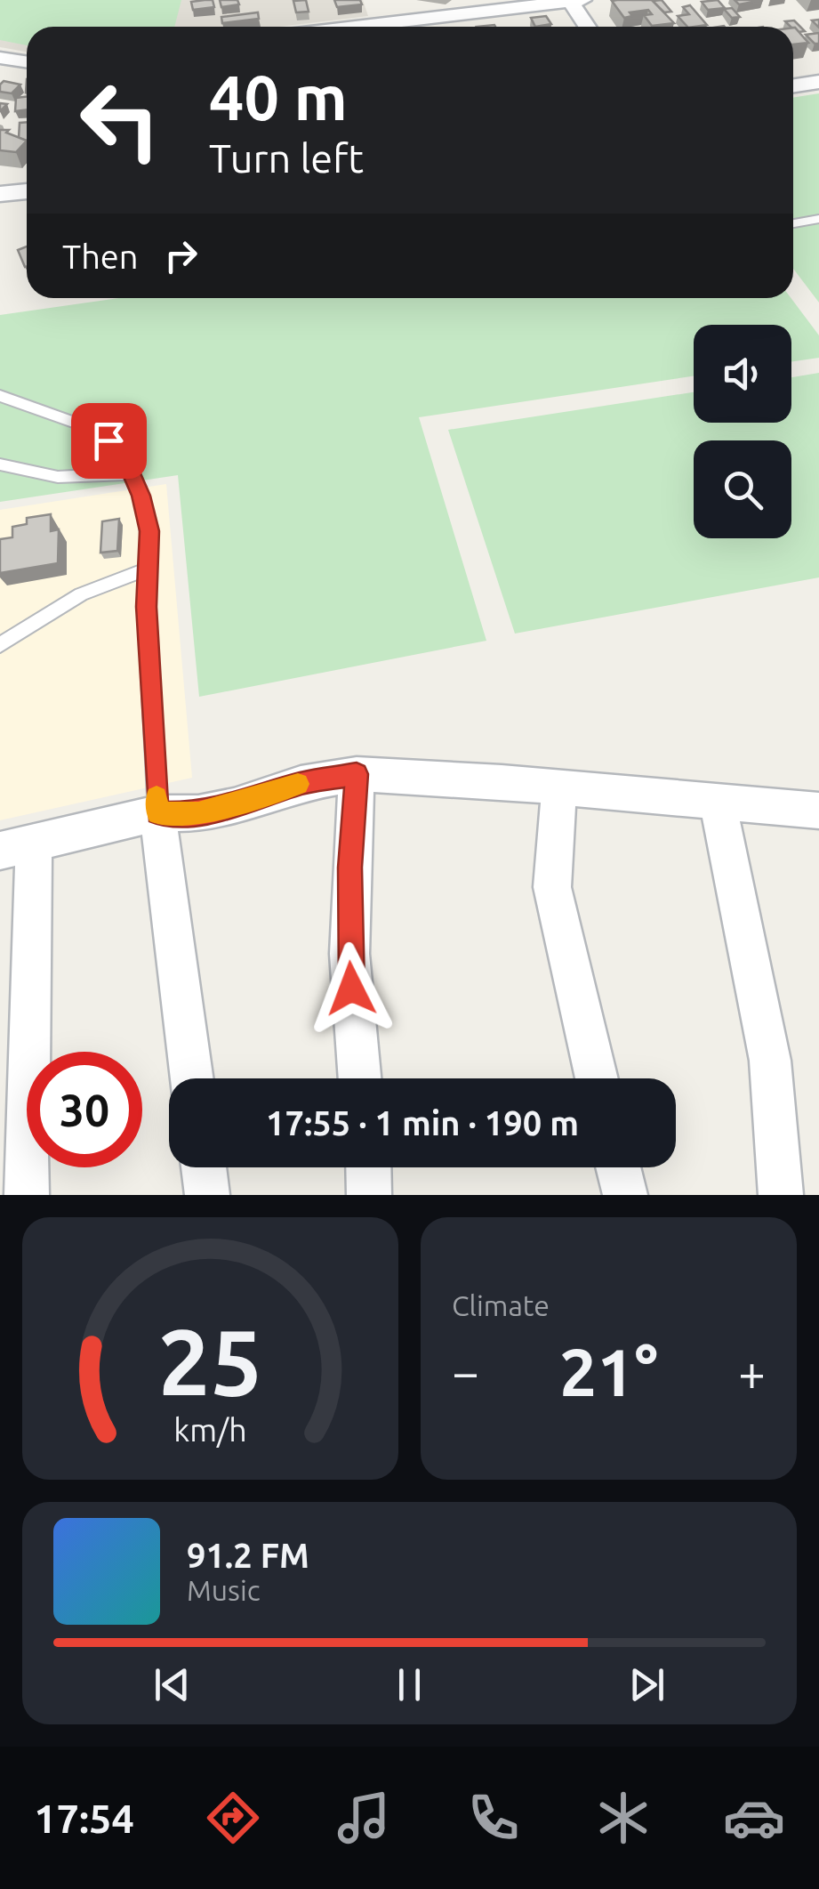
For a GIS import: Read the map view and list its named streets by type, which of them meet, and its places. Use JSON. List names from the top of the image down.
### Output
{
  "page": {
    "turn": ["40 m", "Turn left"],
    "then": "Then",
    "limit": "30",
    "trip": "17:55 · 1 min · 190 m",
    "tile": "Climate",
    "heat": ["−", "21°", "+"],
    "song": ["91.2 FM", "Music"],
    "tabs": "17:54",
    "gauge": ["25", "km/h"]
  }
}
